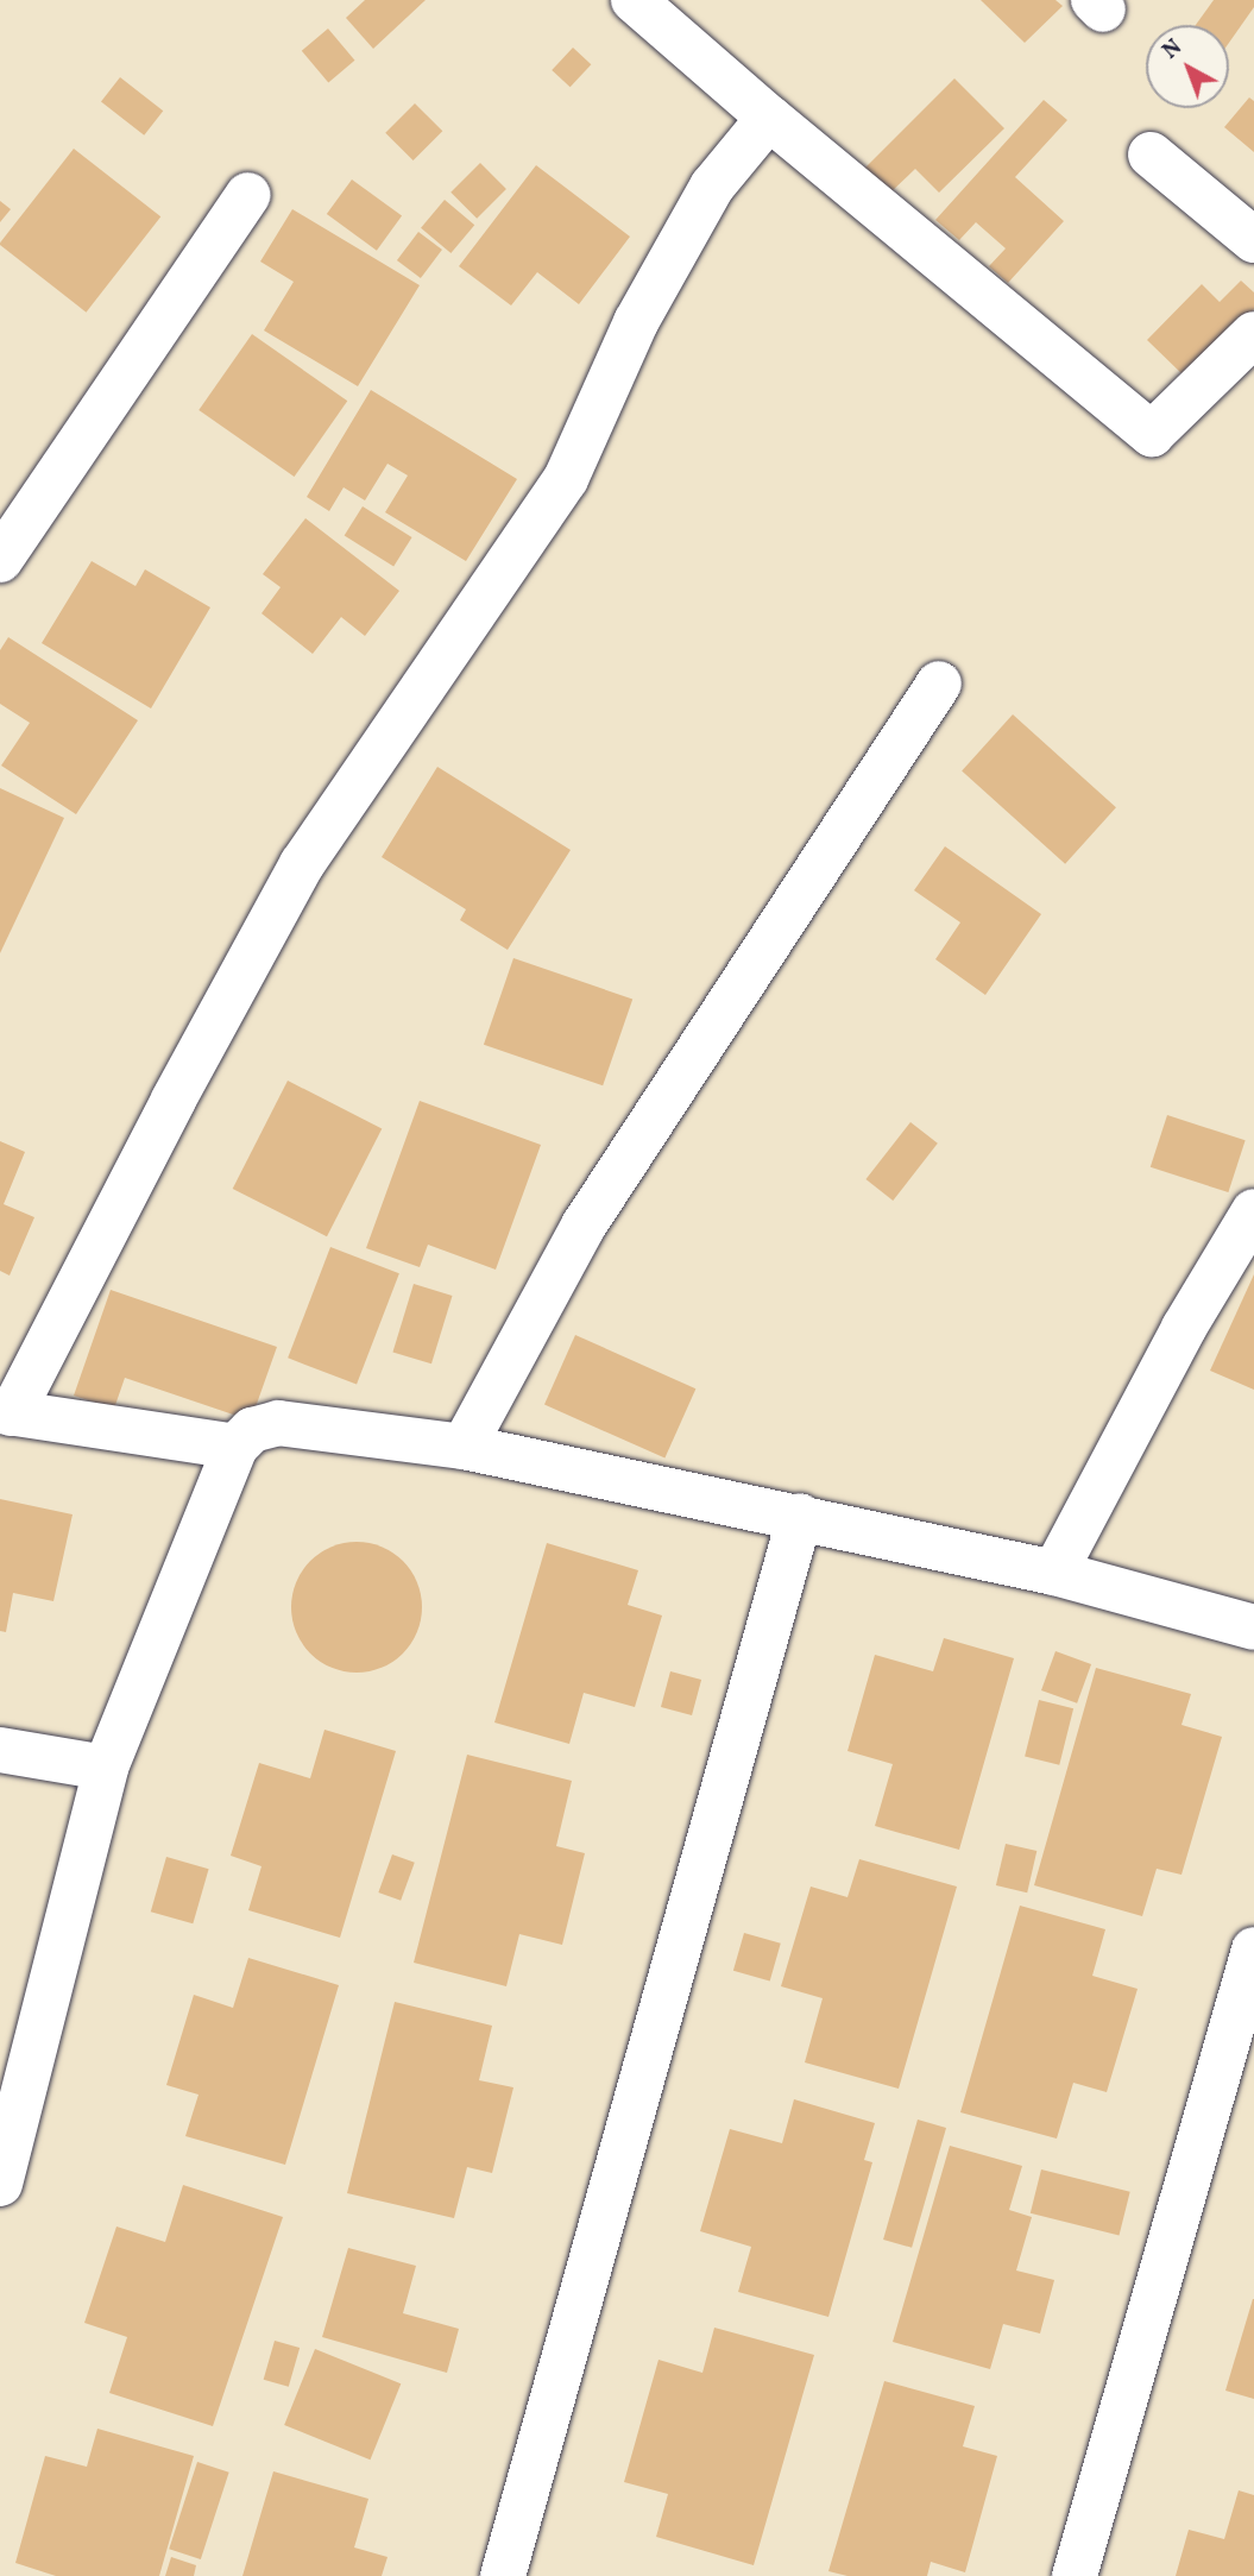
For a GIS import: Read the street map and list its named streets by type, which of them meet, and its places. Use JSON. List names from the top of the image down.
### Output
{
  "north": "top left"
}
